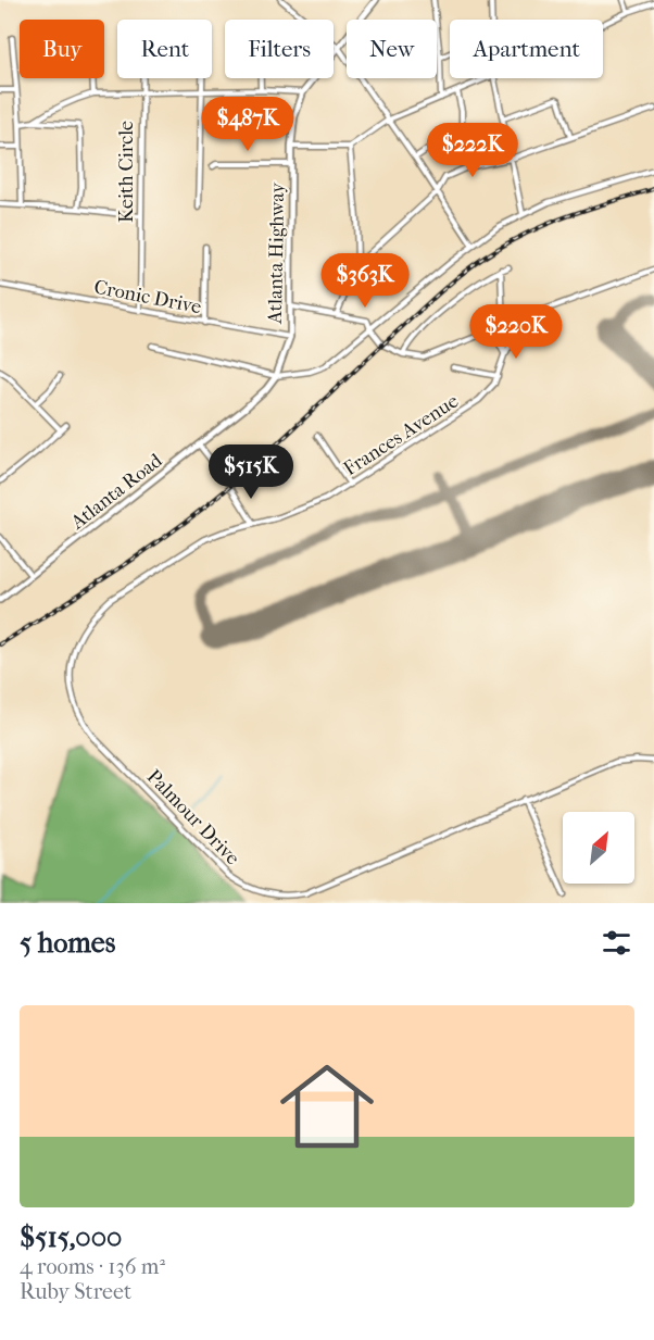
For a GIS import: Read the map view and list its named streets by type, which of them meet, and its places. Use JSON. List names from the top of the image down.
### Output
{
  "streets": {
    "main road": ["Atlanta Highway", "Atlanta Road"],
    "street": [
      "Keith Circle",
      "Cronic Drive",
      "Frances Avenue",
      "Palmour Drive"
    ]
  },
  "crossings": [
    ["Keith Circle", "Cronic Drive"],
    ["Atlanta Highway", "Cronic Drive"],
    ["Atlanta Highway", "Atlanta Road"],
    ["Frances Avenue", "Palmour Drive"]
  ],
  "north": "top right",
  "page": {
    "chip": [
      "Buy",
      "Rent",
      "Filters",
      "New",
      "Apartment"
    ],
    "price": [
      "$487K",
      "$222K",
      "$363K",
      "$220K",
      "$515K"
    ],
    "heading": "5 homes",
    "list": [
      {
        "name": "$515,000",
        "note": "4 rooms · 136 m² · Ruby Street"
      }
    ]
  }
}
